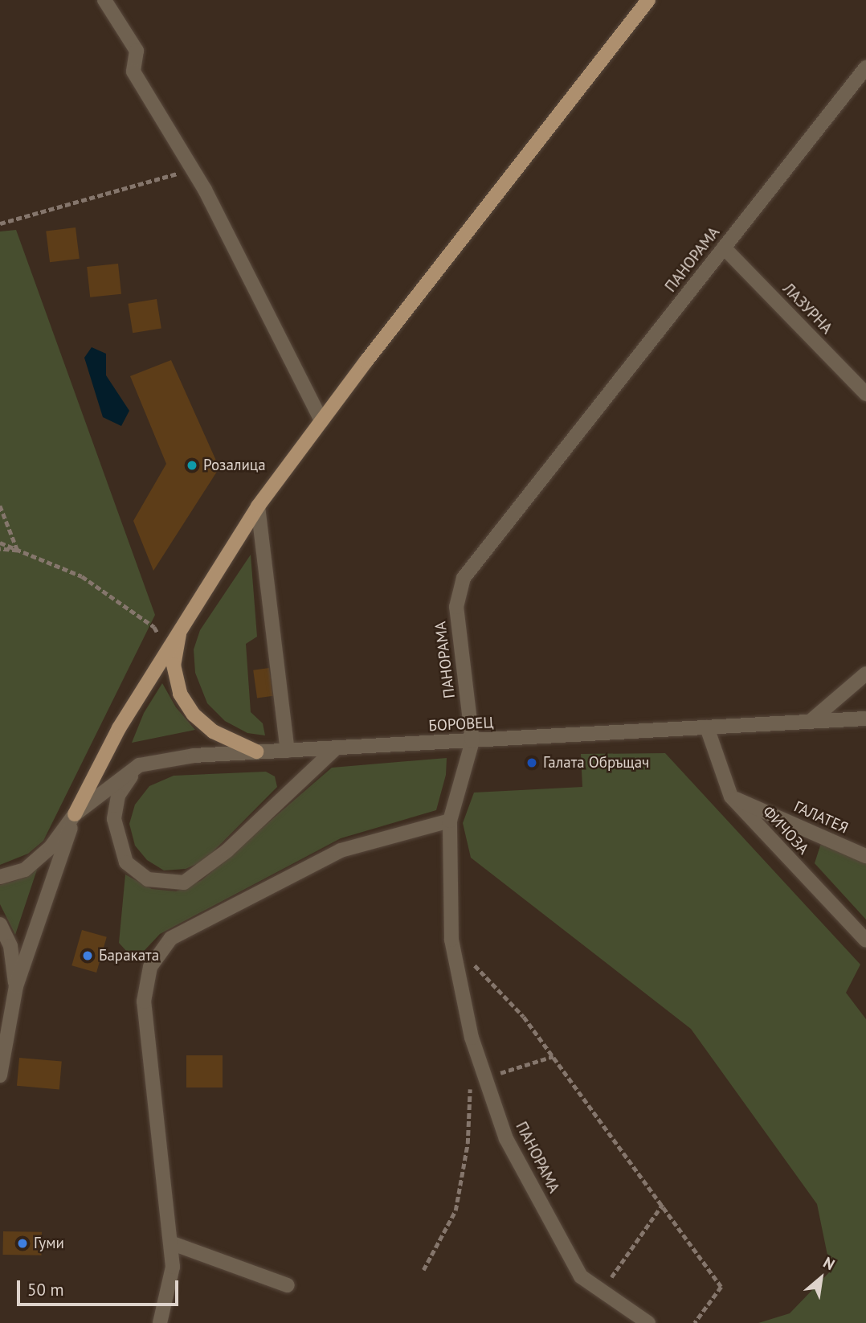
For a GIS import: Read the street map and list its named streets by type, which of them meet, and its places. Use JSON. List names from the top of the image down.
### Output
{
  "streets": {
    "street": [
      "ПАНОРАМА",
      "ЛАЗУРНА",
      "БОРОВЕЦ",
      "ГАЛАТЕЯ",
      "ФИЧОЗА"
    ]
  },
  "crossings": [
    ["ПАНОРАМА", "ЛАЗУРНА"],
    ["ПАНОРАМА", "БОРОВЕЦ"],
    ["БОРОВЕЦ", "ФИЧОЗА"],
    ["ГАЛАТЕЯ", "ФИЧОЗА"]
  ],
  "places": [
    "Розалица",
    "Галата Обръщач",
    "Бараката",
    "Гуми"
  ],
  "scale_bar": "50 m",
  "north": "top right"
}
